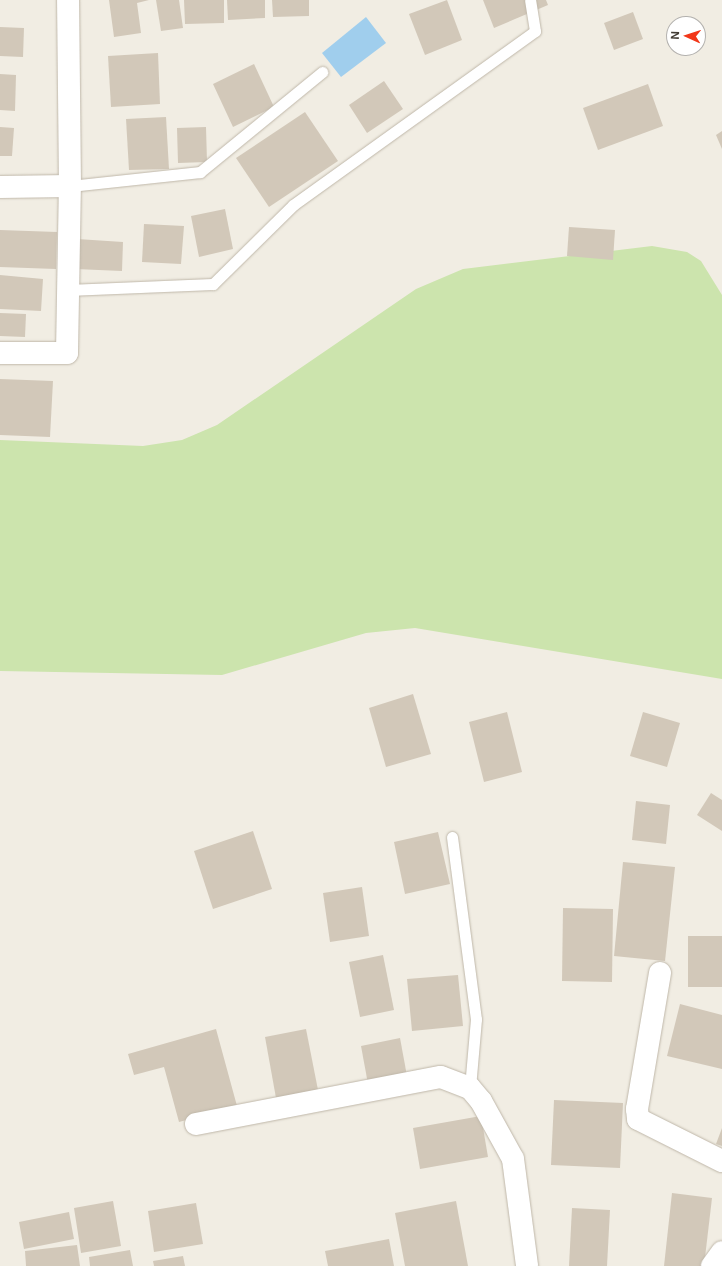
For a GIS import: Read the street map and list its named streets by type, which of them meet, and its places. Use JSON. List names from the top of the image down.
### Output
{
  "north": "left"
}
